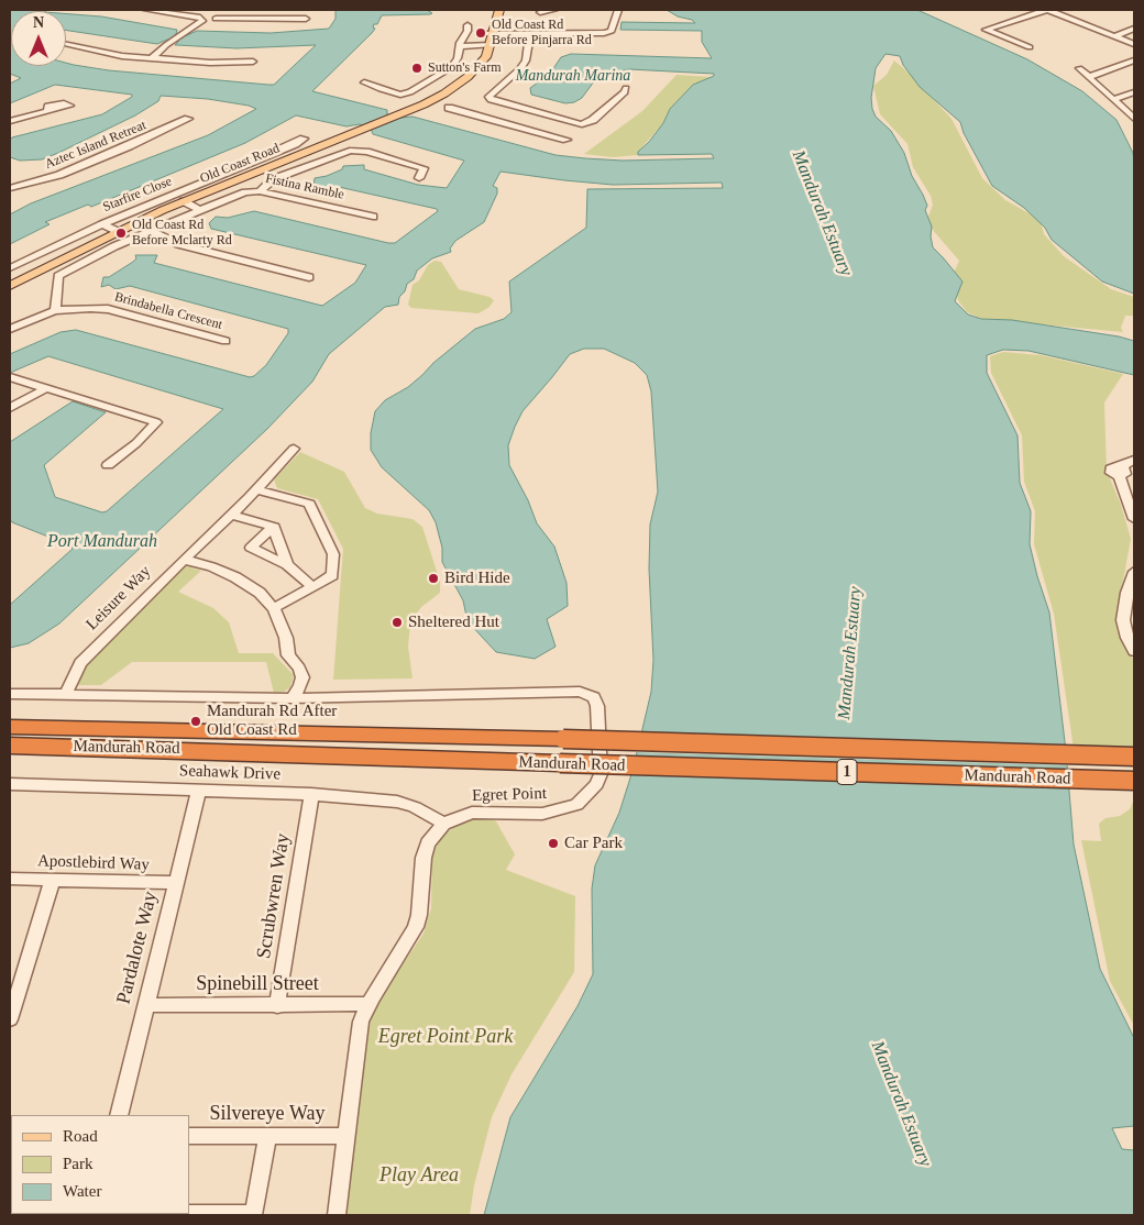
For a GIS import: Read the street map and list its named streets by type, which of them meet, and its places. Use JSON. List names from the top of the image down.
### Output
{
  "streets": {
    "highway": ["Mandurah Road", "1"],
    "main road": ["Old Coast Road"],
    "street": [
      "Aztec Island Retreat",
      "Fistina Ramble",
      "Starfire Close",
      "Brindabella Crescent",
      "Leisure Way",
      "Seahawk Drive",
      "Egret Point",
      "Apostlebird Way",
      "Scrubwren Way",
      "Pardalote Way",
      "Spinebill Street",
      "Silvereye Way"
    ]
  },
  "crossings": [
    ["Old Coast Road", "Starfire Close"],
    ["Fistina Ramble", "Brindabella Crescent"],
    ["Leisure Way", "Egret Point"],
    ["Seahawk Drive", "Egret Point"],
    ["Seahawk Drive", "Scrubwren Way"],
    ["Seahawk Drive", "Pardalote Way"],
    ["Apostlebird Way", "Pardalote Way"],
    ["Scrubwren Way", "Spinebill Street"],
    ["Pardalote Way", "Spinebill Street"]
  ],
  "water": ["Mandurah Marina", "Mandurah Estuary", "Port Mandurah"],
  "parks": ["Egret Point Park", "Play Area"],
  "places": [
    "Old Coast Rd Before Pinjarra Rd",
    "Sutton's Farm",
    "Old Coast Rd Before Mclarty Rd",
    "Bird Hide",
    "Sheltered Hut",
    "Mandurah Rd After Old Coast Rd",
    "Car Park"
  ],
  "legend": ["Road", "Park", "Water"],
  "north": "top"
}
